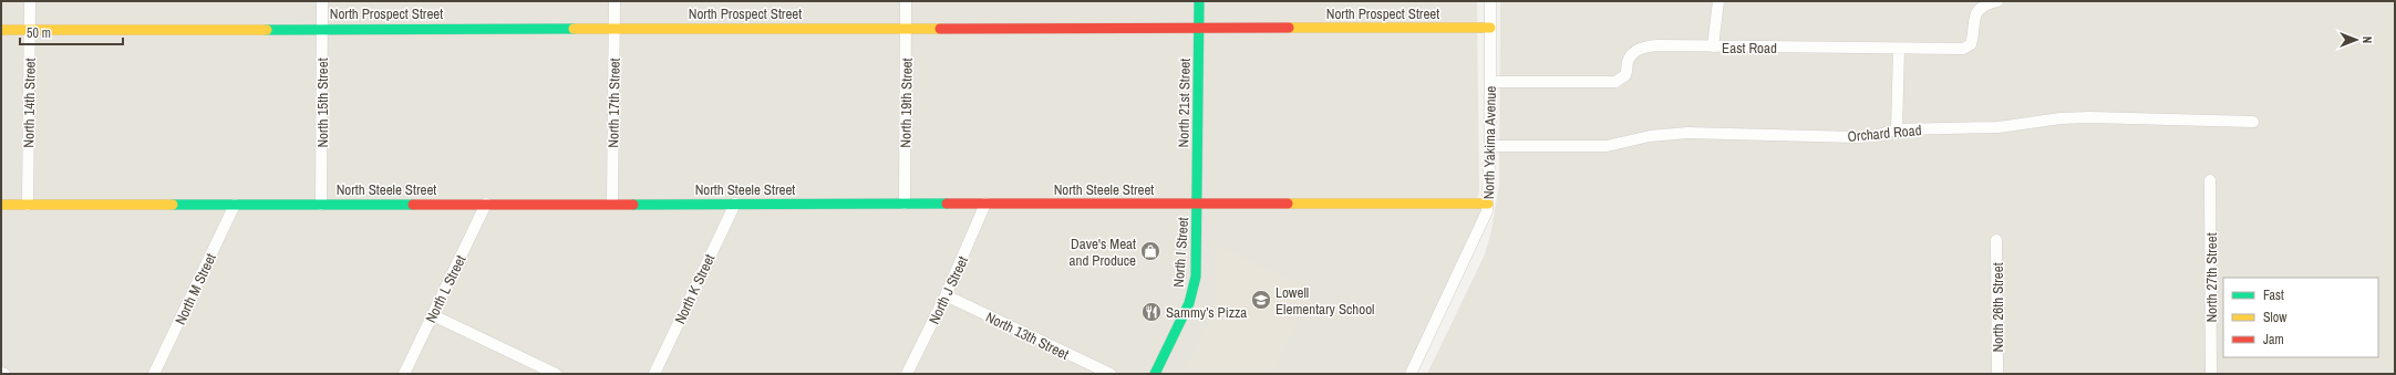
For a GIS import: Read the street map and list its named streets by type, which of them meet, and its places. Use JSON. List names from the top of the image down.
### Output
{
  "streets": {
    "street": [
      "North Prospect Street",
      "East Road",
      "North 14th Street",
      "North 15th Street",
      "North 17th Street",
      "North 19th Street",
      "North 21st Street",
      "Orchard Road",
      "North Yakima Avenue",
      "North Steele Street",
      "North I Street",
      "North 27th Street",
      "North M Street",
      "North L Street",
      "North K Street",
      "North J Street",
      "North 26th Street",
      "North 13th Street"
    ]
  },
  "crossings": [
    ["North Prospect Street", "North 14th Street"],
    ["North Prospect Street", "North 15th Street"],
    ["North Prospect Street", "North 17th Street"],
    ["North Prospect Street", "North 19th Street"],
    ["North Prospect Street", "North 21st Street"],
    ["North Prospect Street", "North Yakima Avenue"],
    ["East Road", "North Yakima Avenue"],
    ["North 14th Street", "North Steele Street"],
    ["North 15th Street", "North Steele Street"],
    ["North 17th Street", "North Steele Street"],
    ["North 19th Street", "North Steele Street"],
    ["North 21st Street", "North Steele Street"],
    ["North 21st Street", "North I Street"],
    ["Orchard Road", "North Yakima Avenue"],
    ["North Yakima Avenue", "North Steele Street"],
    ["North Steele Street", "North I Street"],
    ["North Steele Street", "North M Street"],
    ["North Steele Street", "North L Street"],
    ["North Steele Street", "North K Street"],
    ["North Steele Street", "North J Street"],
    ["North J Street", "North 13th Street"]
  ],
  "places": {
    "shop": ["Dave's Meat and Produce"],
    "school or university": ["Lowell Elementary School"],
    "restaurant": ["Sammy’s Pizza"]
  },
  "legend": ["Fast", "Slow", "Jam"],
  "scale_bar": "50 m",
  "north": "right"
}
